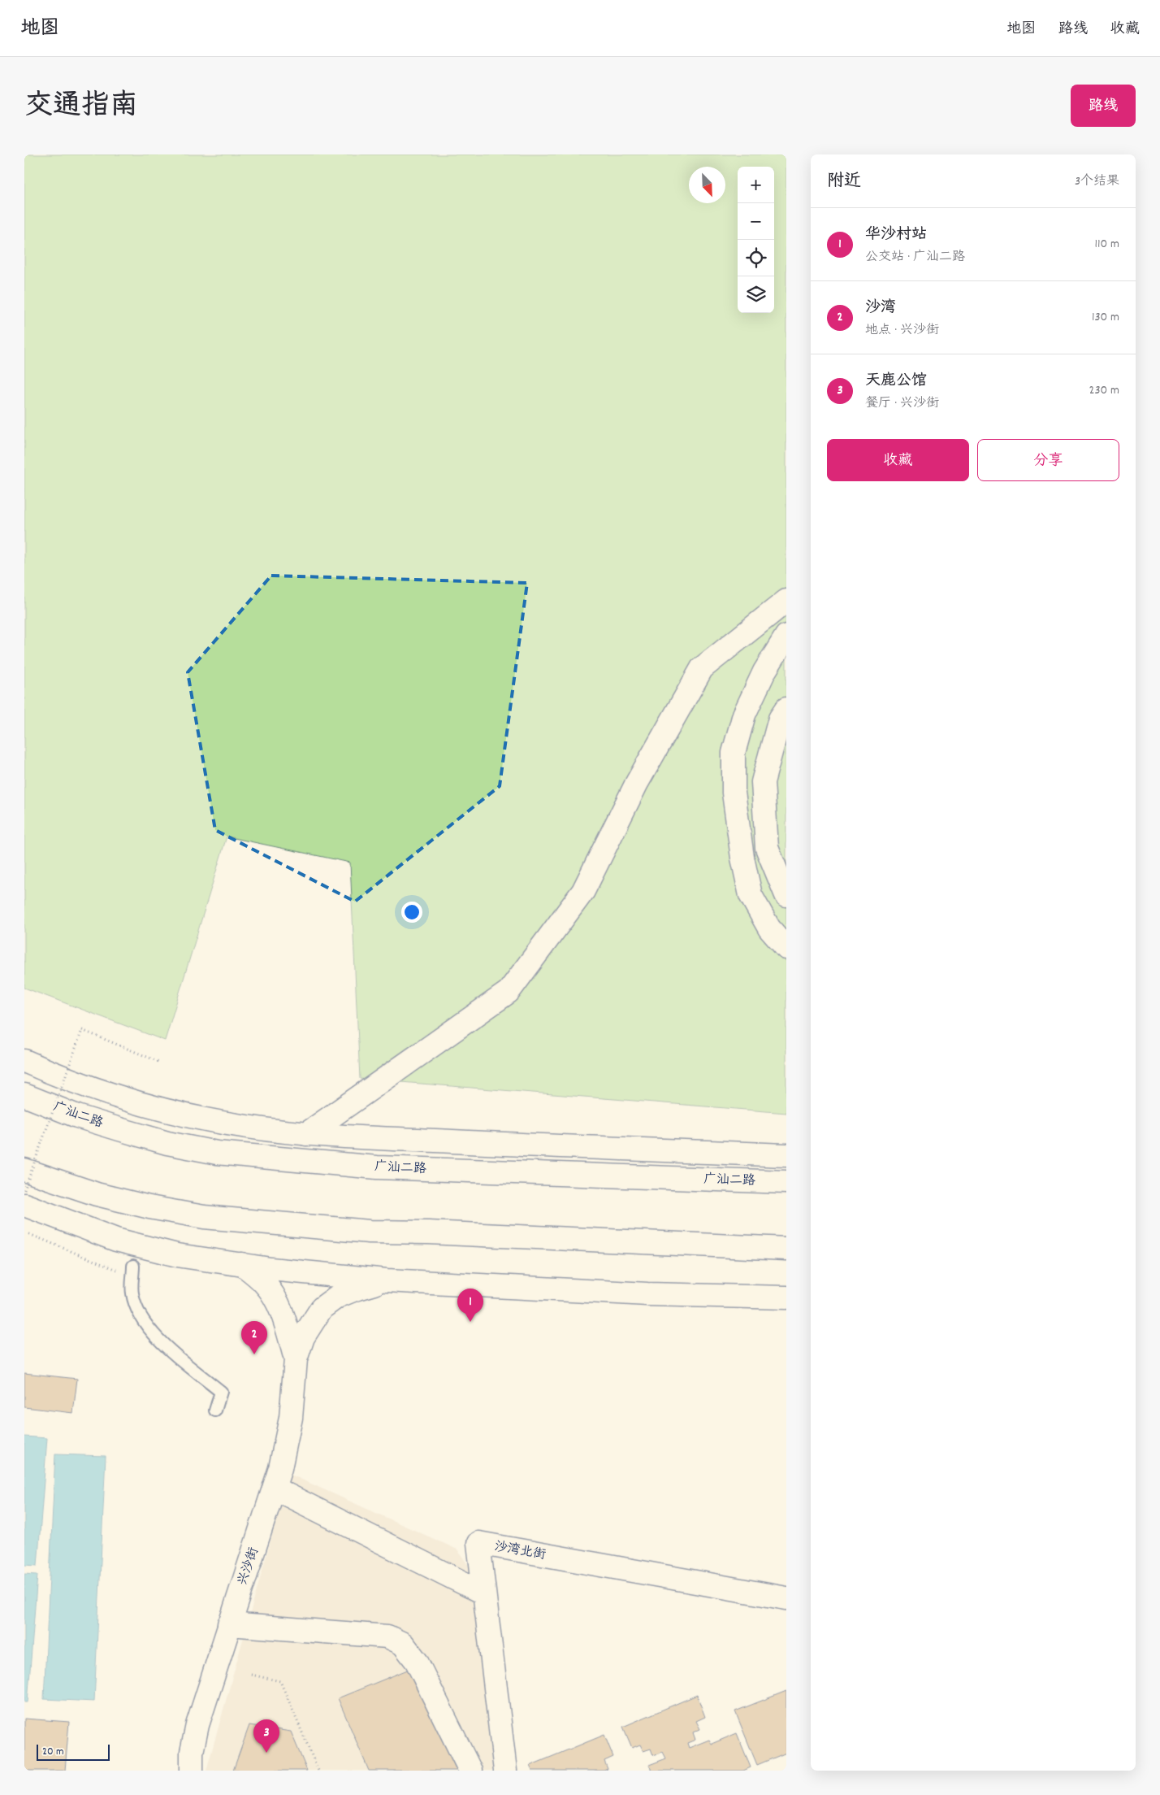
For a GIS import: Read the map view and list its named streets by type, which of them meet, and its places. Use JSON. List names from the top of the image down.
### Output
{
  "streets": {
    "main road": ["广汕二路", "沙湾北街", "兴沙街"]
  },
  "scale_bar": "20 m",
  "north": "bottom right",
  "page": {
    "header": "地图",
    "nav": ["地图", "路线", "收藏"],
    "title": "交通指南",
    "buttons": [
      "路线",
      ["收藏", "分享"]
    ],
    "heading": ["附近", "3个结果"],
    "map_buttons": ["+", "−"],
    "list": [
      {
        "mark": "1",
        "name": "华沙村站",
        "note": "公交站 · 广汕二路",
        "value": "110 m"
      },
      {
        "mark": "2",
        "name": "沙湾",
        "note": "地点 · 兴沙街",
        "value": "130 m"
      },
      {
        "mark": "3",
        "name": "天鹿公馆",
        "note": "餐厅 · 兴沙街",
        "value": "230 m"
      }
    ],
    "pins": ["1", "2", "3"],
    "scale": "20 m"
  }
}
